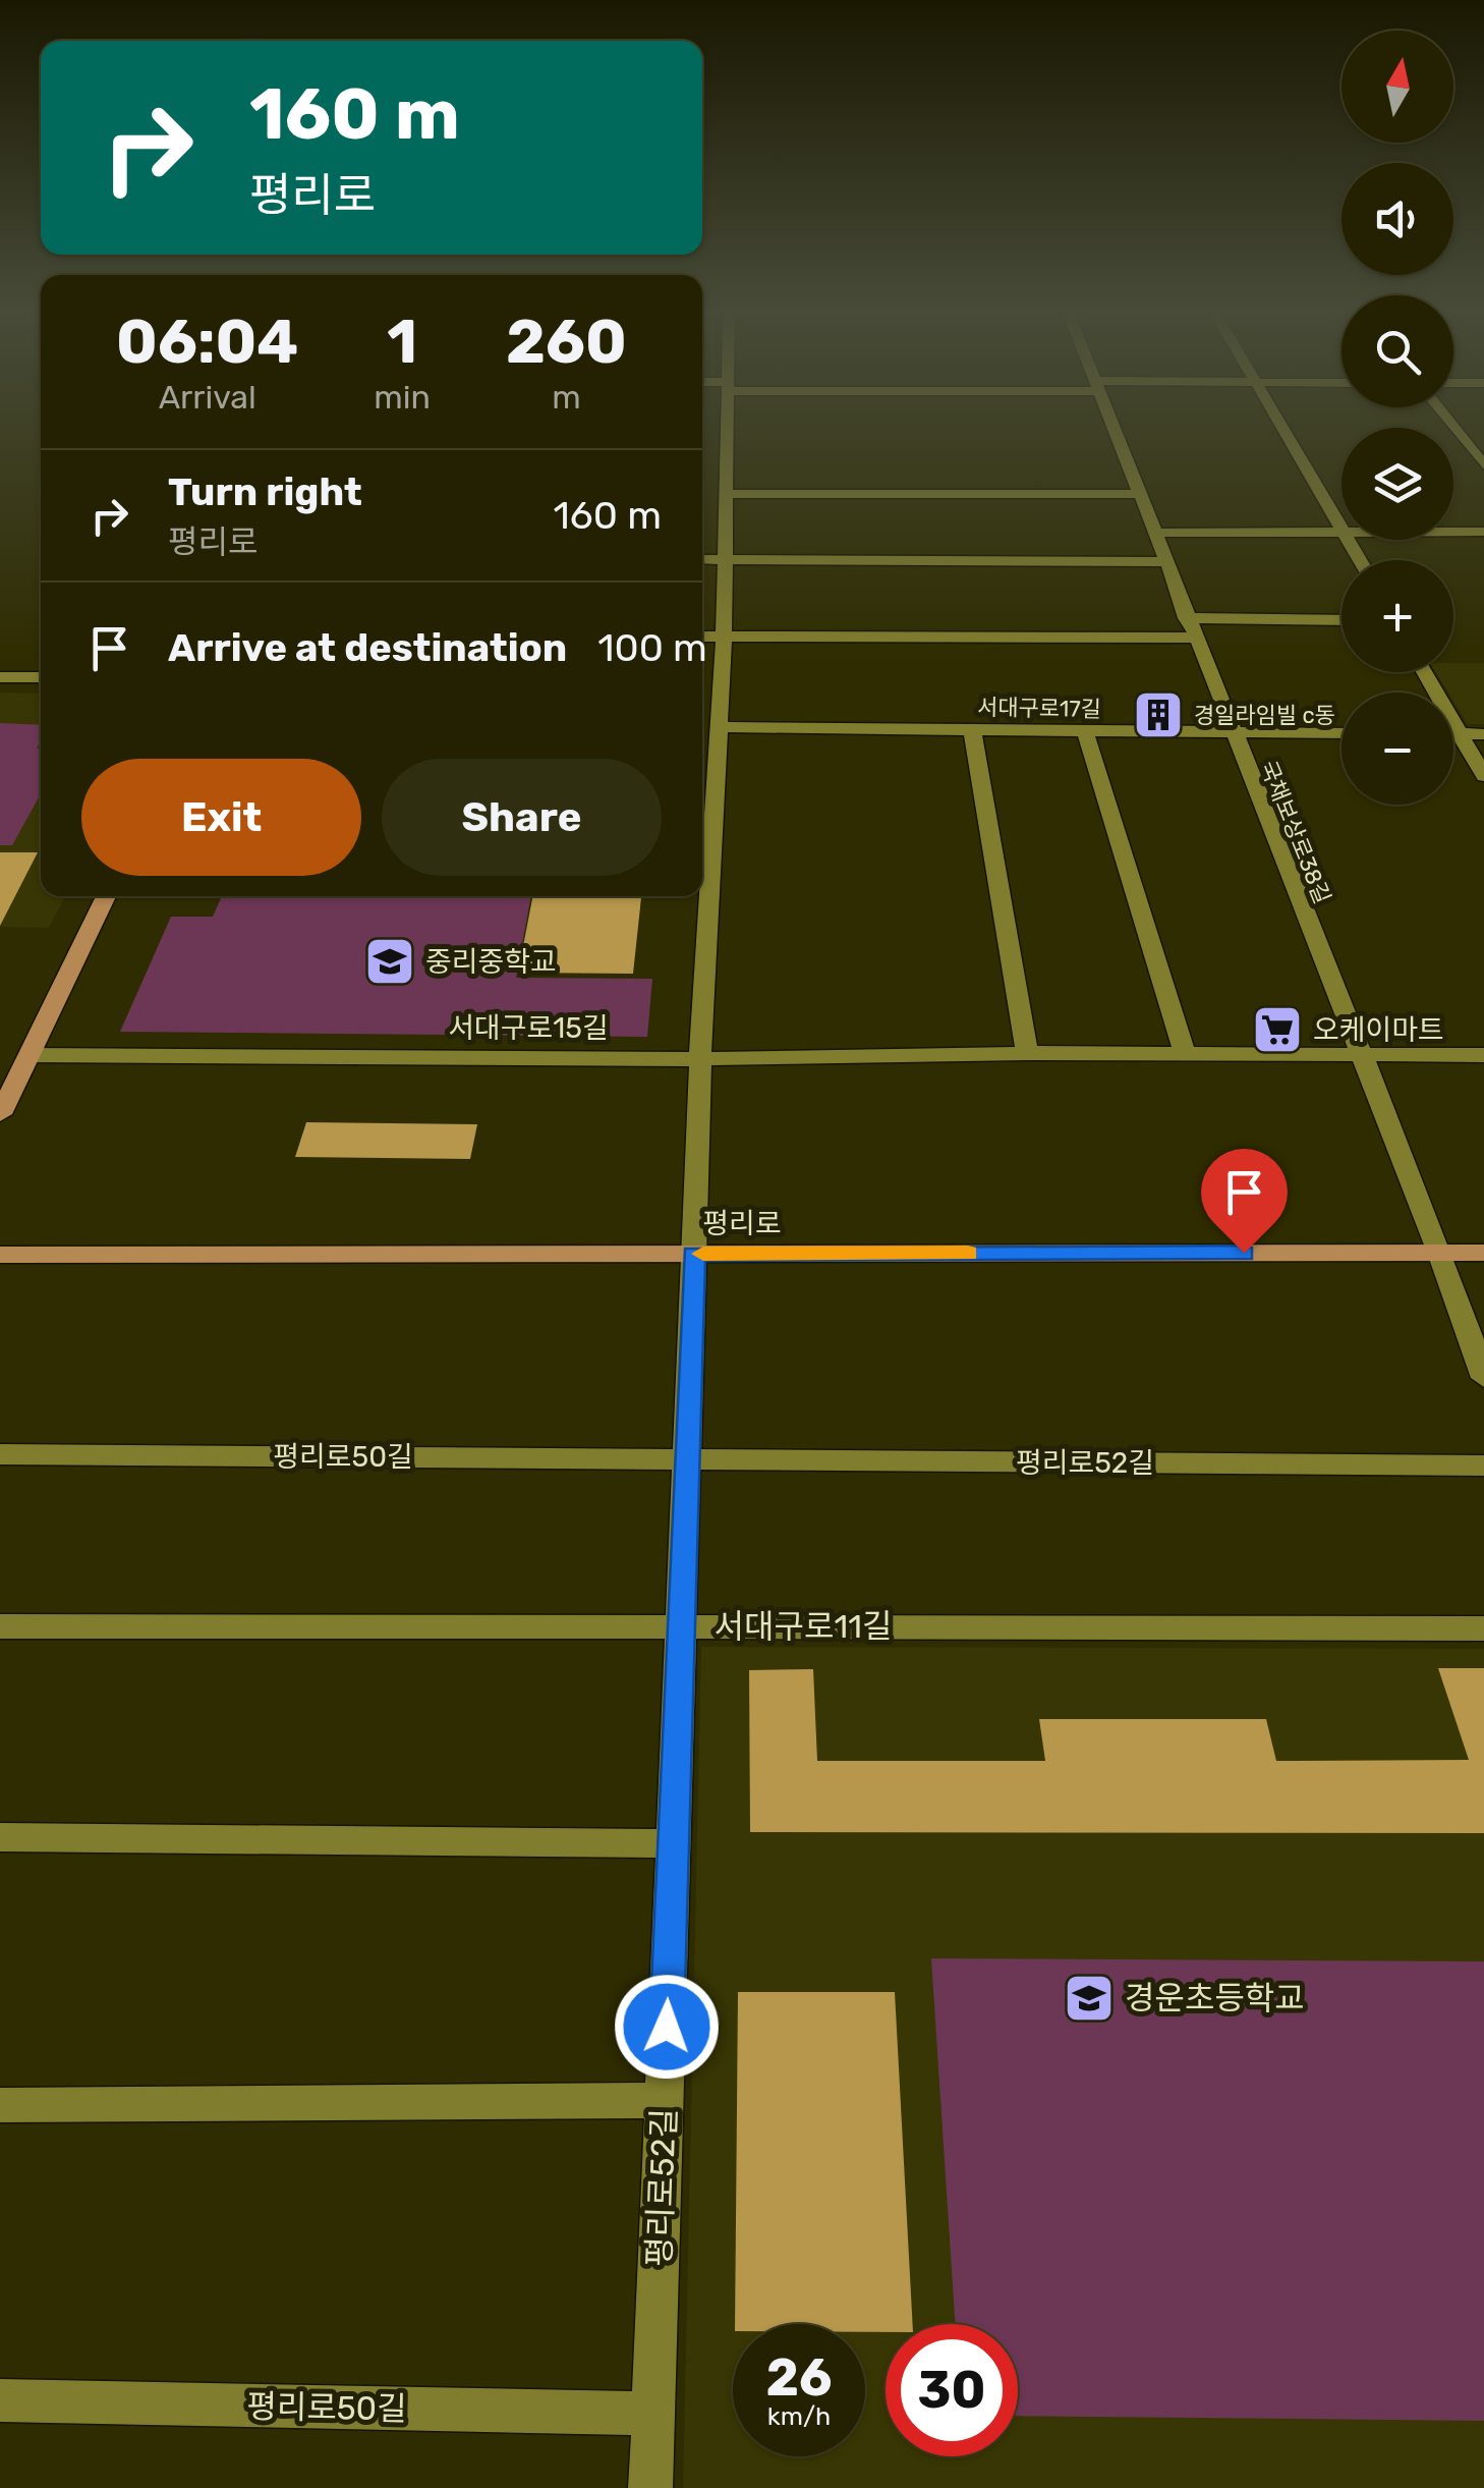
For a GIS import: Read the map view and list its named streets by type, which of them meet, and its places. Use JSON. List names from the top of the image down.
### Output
{
  "streets": {
    "main road": ["평리로"],
    "street": [
      "서대구로17길",
      "국채보상로38길",
      "서대구로15길",
      "평리로50길",
      "평리로52길",
      "서대구로11길"
    ]
  },
  "crossings": [
    ["서대구로17길", "국채보상로38길"],
    ["서대구로17길", "평리로52길"],
    ["국채보상로38길", "서대구로15길"],
    ["국채보상로38길", "평리로"],
    ["서대구로15길", "평리로52길"],
    ["평리로", "평리로52길"],
    ["평리로50길", "평리로52길"],
    ["평리로52길", "서대구로11길"]
  ],
  "places": {
    "building": ["경일라임빌 c동"],
    "school or university": ["중리중학교", "경운초등학교"],
    "supermarket": ["오케이마트"]
  },
  "north": "top",
  "page": {
    "map_buttons": ["+", "−"],
    "turn": ["160 m", "평리로"],
    "eta": [
      "06:04",
      "Arrival",
      "1",
      "min",
      "260",
      "m"
    ],
    "list": [
      {
        "name": "Turn right",
        "note": "평리로",
        "value": "160 m"
      },
      {
        "name": "Arrive at destination",
        "value": "100 m"
      }
    ],
    "buttons": ["Exit", "Share"],
    "speed": "26 km/h",
    "limit": "30"
  }
}
